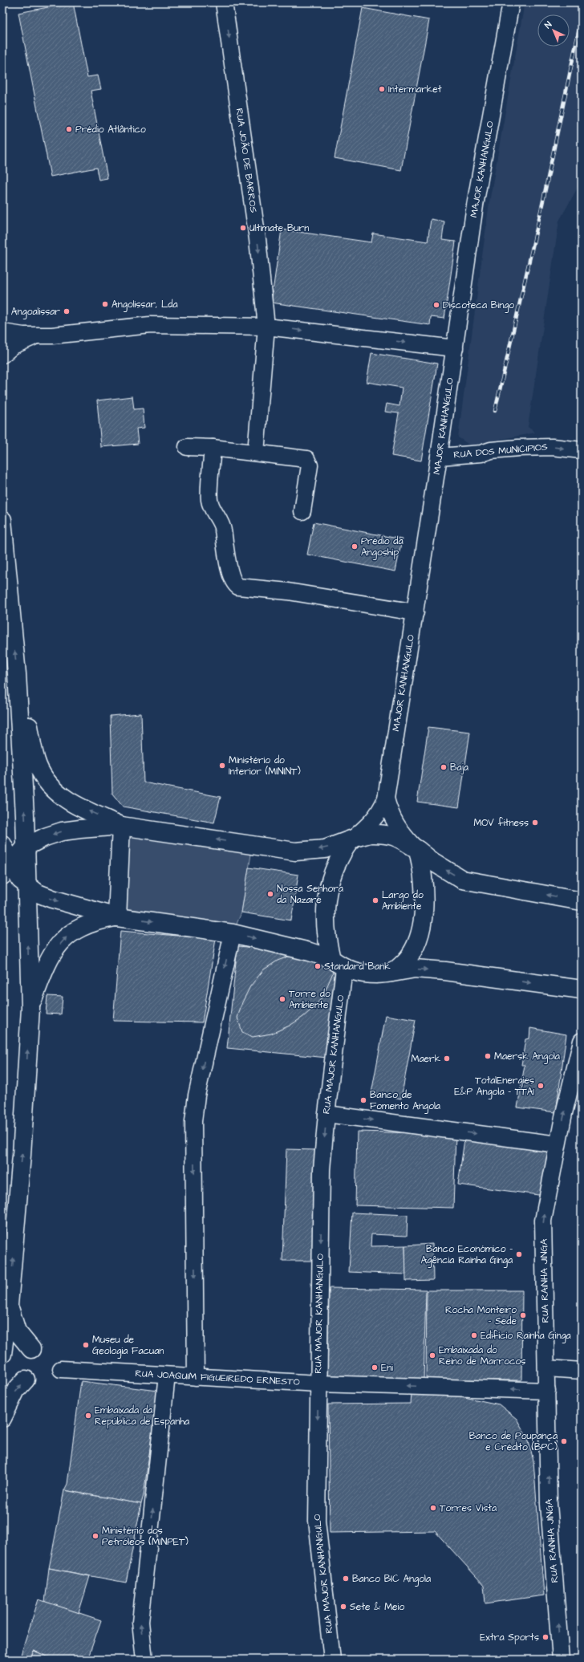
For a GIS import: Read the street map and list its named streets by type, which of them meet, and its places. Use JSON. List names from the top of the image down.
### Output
{
  "streets": {
    "street": [
      "RUA JOÃO DE BARROS",
      "MAJOR KANHANGULO",
      "RUA DOS MUNICIPIOS",
      "RUA MAJOR KANHANGULO",
      "RUA RAINHA JINGA",
      "RUA JOAQUIM FIGUEIREDO ERNESTO"
    ]
  },
  "crossings": [
    ["MAJOR KANHANGULO", "RUA DOS MUNICIPIOS"],
    ["RUA MAJOR KANHANGULO", "RUA JOAQUIM FIGUEIREDO ERNESTO"],
    ["RUA RAINHA JINGA", "RUA JOAQUIM FIGUEIREDO ERNESTO"]
  ],
  "one_way": [
    "RUA JOÃO DE BARROS",
    "RUA DOS MUNICIPIOS",
    "RUA RAINHA JINGA",
    "RUA JOAQUIM FIGUEIREDO ERNESTO"
  ],
  "places": [
    "Intermarket",
    "Prédio Atlântico",
    "Ultimate Burn",
    "Angolissar, Lda",
    "Discoteca Bingo",
    "Angoalissar",
    "Prédio da Angoship",
    "Ministério do Interior (MININT)",
    "Baja",
    "MOV fitness",
    "Nossa Senhora da Nazaré",
    "Largo do Ambiente",
    "Standard Bank",
    "Torre do Ambiente",
    "Maersk Angola",
    "Maerk",
    "TotalEnergies E&P Angola - TTA1",
    "Banco de Fomento Angola",
    "Banco Económico - Agência Rainha Ginga",
    "Rocha Monteiro - Sede",
    "Edifício Rainha Ginga",
    "Museu de Geologia Facuan",
    "Embaixada do Reino de Marrocos",
    "Eni",
    "Embaixada da República de Espanha",
    "Banco de Poupança e Crédito (BPC)",
    "Torres Vista",
    "Ministério dos Petróleos (MINPET)",
    "Banco BIC Angola",
    "Sete & Meio",
    "Extra Sports"
  ],
  "north": "top left"
}
